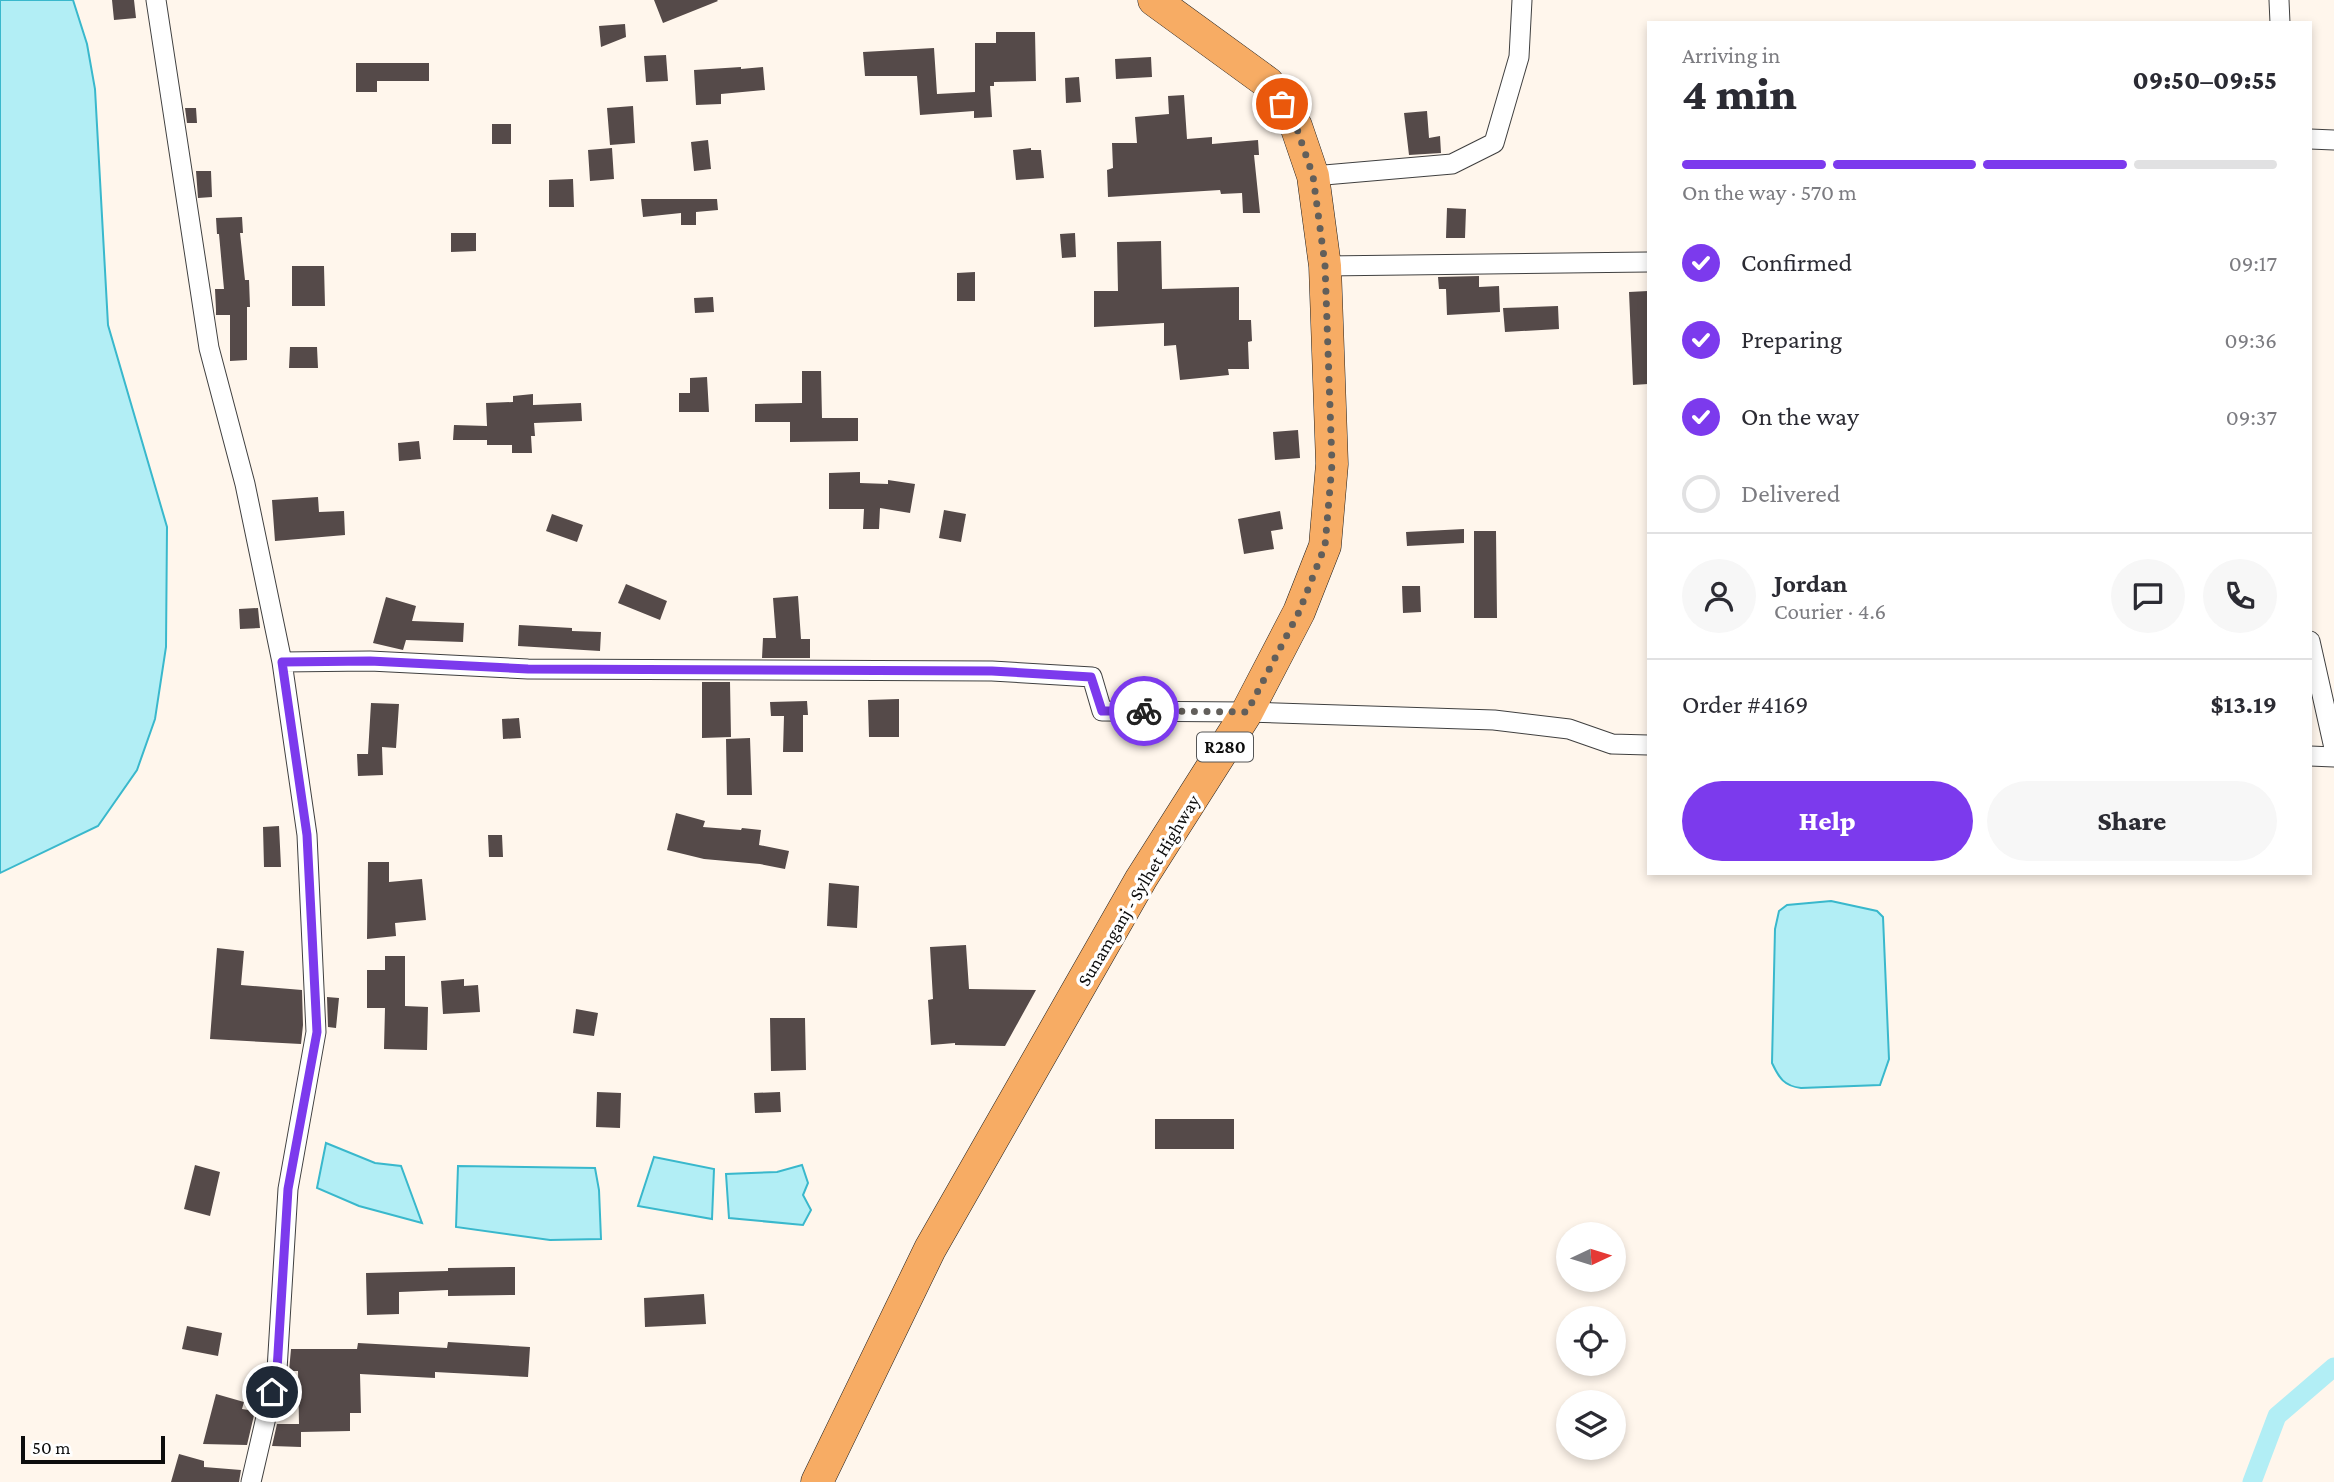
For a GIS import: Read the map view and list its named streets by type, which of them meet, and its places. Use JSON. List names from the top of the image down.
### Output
{
  "streets": {
    "main road": ["R280", "Sunamganj - Sylhet Highway"]
  },
  "scale_bar": "50 m",
  "north": "right",
  "page": {
    "heading": ["4 min", "Arriving in", "09:50–09:55"],
    "panel": [
      "Jordan",
      "Courier · 4.6",
      "Order #4169",
      "$13.19"
    ],
    "bar": "On the way · 570 m",
    "list": [
      ["Confirmed", "09:17"],
      ["Preparing", "09:36"],
      ["On the way", "09:37"],
      "Delivered"
    ],
    "buttons": ["Help", "Share"],
    "scale": "50 m"
  }
}
